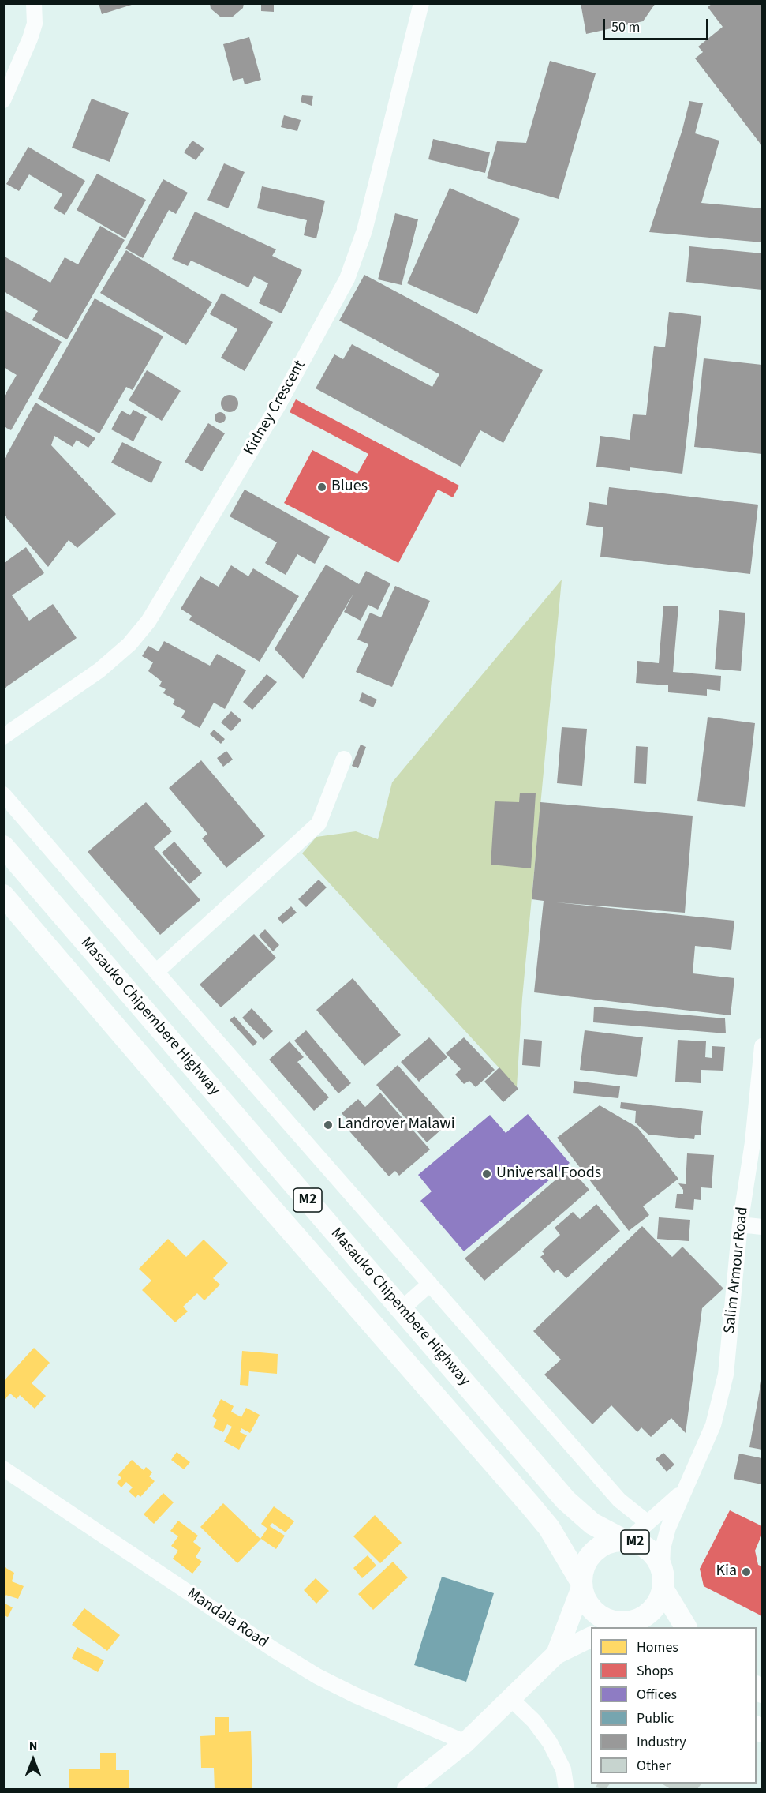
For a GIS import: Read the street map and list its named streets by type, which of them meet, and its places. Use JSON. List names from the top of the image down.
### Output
{
  "streets": {
    "highway": ["Masauko Chipembere Highway", "M2"],
    "street": ["Kidney Crescent", "Salim Armour Road", "Mandala Road"]
  },
  "crossings": [
    ["Masauko Chipembere Highway", "M2"],
    ["Masauko Chipembere Highway", "Salim Armour Road"],
    ["M2", "Salim Armour Road"]
  ],
  "places": [
    "Blues",
    "Landrover Malawi",
    "Universal Foods",
    "Kia"
  ],
  "legend": [
    "Homes",
    "Shops",
    "Offices",
    "Public",
    "Industry",
    "Other"
  ],
  "scale_bar": "50 m",
  "north": "top"
}
